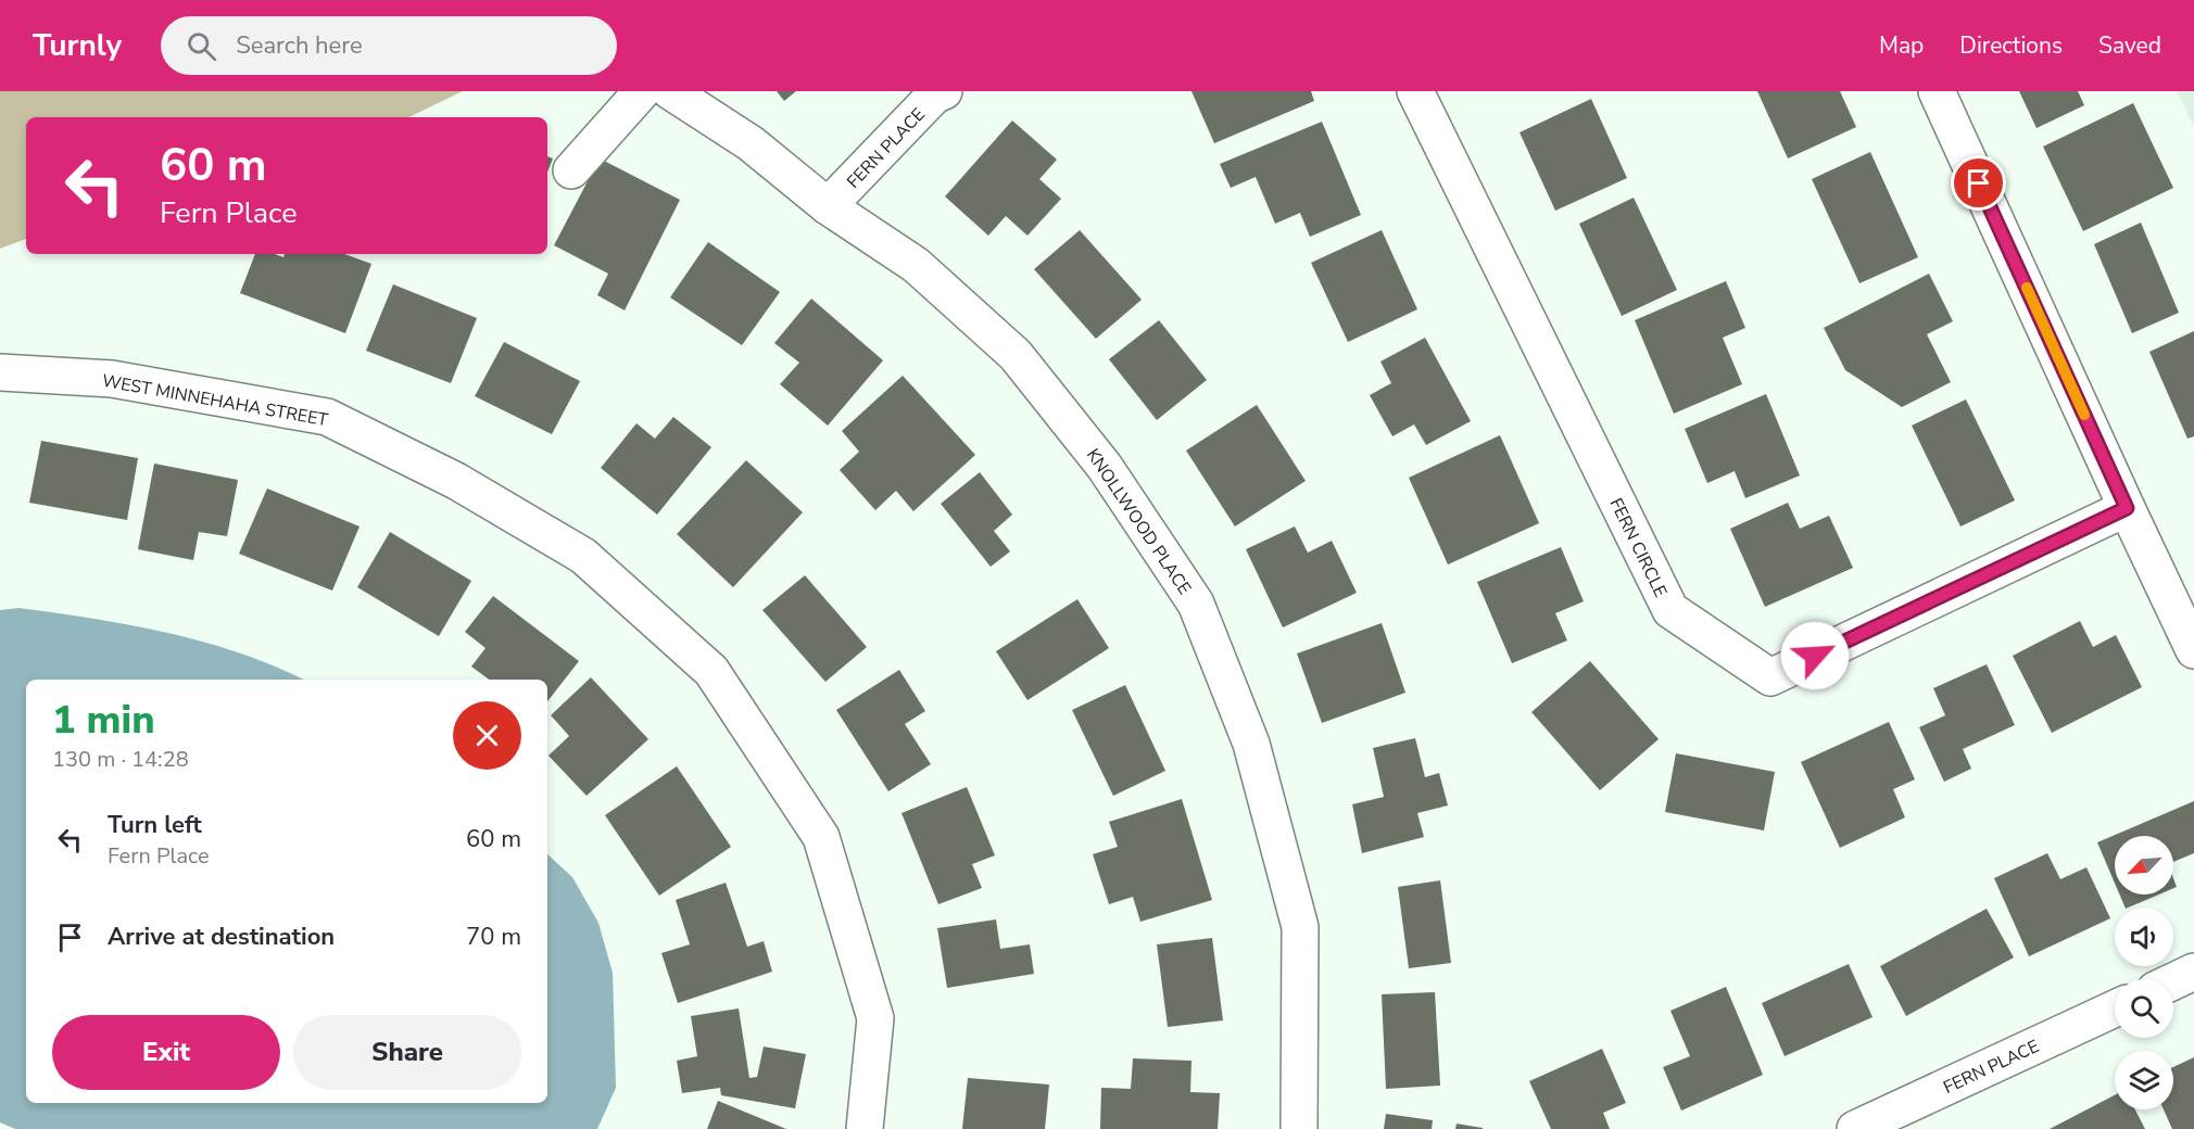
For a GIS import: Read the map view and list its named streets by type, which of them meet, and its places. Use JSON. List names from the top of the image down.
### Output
{
  "streets": {
    "street": [
      "FERN PLACE",
      "WEST MINNEHAHA STREET",
      "KNOLLWOOD PLACE",
      "FERN CIRCLE"
    ]
  },
  "crossings": [
    ["FERN PLACE", "KNOLLWOOD PLACE"]
  ],
  "north": "bottom left",
  "page": {
    "header": "Turnly",
    "search": "Search here",
    "nav": ["Map", "Directions", "Saved"],
    "turn": ["60 m", "Fern Place"],
    "heading": ["1 min", "130 m · 14:28"],
    "list": [
      {
        "name": "Turn left",
        "note": "Fern Place",
        "value": "60 m"
      },
      {
        "name": "Arrive at destination",
        "value": "70 m"
      }
    ],
    "buttons": ["Exit", "Share"]
  }
}
